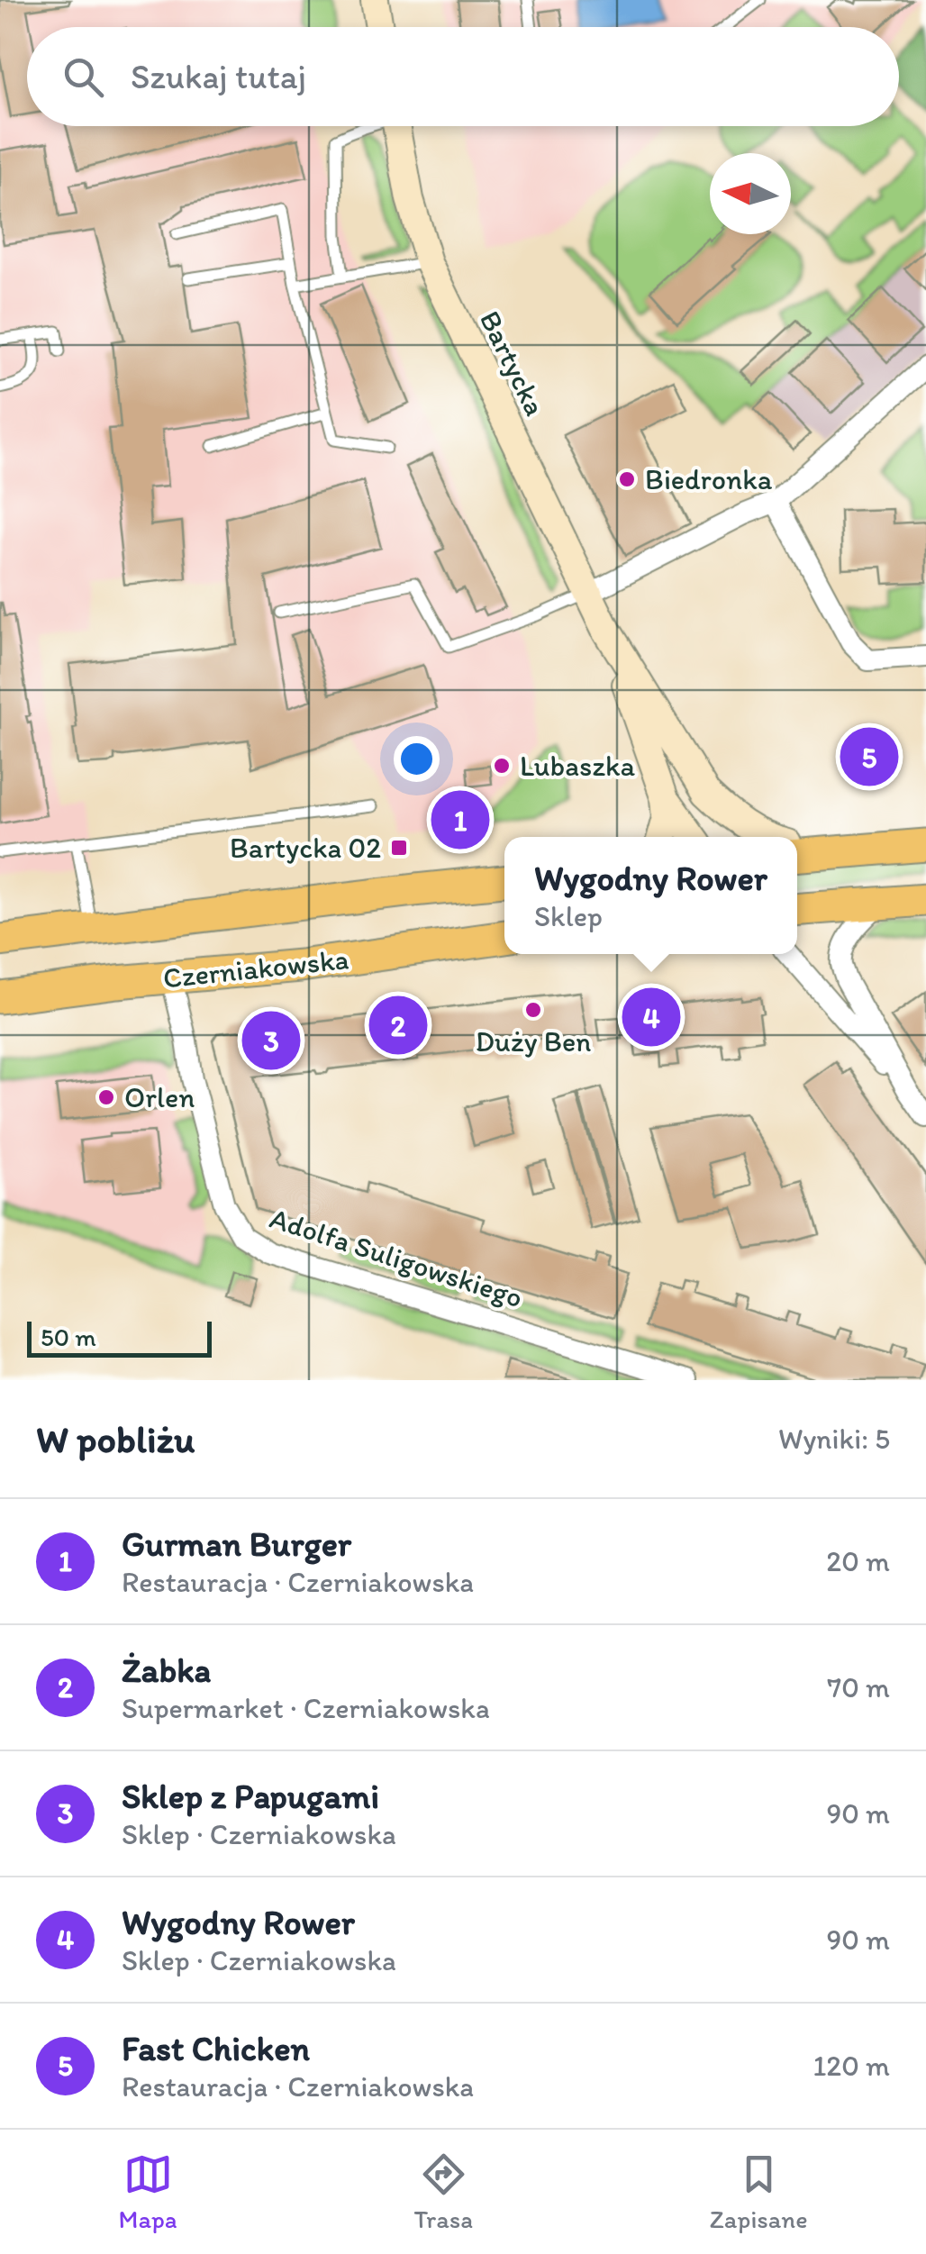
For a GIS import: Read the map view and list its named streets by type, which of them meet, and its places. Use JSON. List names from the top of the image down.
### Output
{
  "streets": {
    "main road": ["Czerniakowska"],
    "street": ["Bartycka", "Adolfa Suligowskiego"]
  },
  "crossings": [
    ["Czerniakowska", "Adolfa Suligowskiego"]
  ],
  "places": {
    "other": [
      "Biedronka",
      "Lubaszka",
      "Duży Ben",
      "Orlen"
    ],
    "transit": ["Bartycka 02"]
  },
  "scale_bar": "50 m",
  "north": "left",
  "page": {
    "search": "Szukaj tutaj",
    "pins": [
      "5",
      "1",
      "4",
      "2",
      "3"
    ],
    "popup": ["Wygodny Rower", "Sklep"],
    "scale": "50 m",
    "heading": ["W pobliżu", "Wyniki: 5"],
    "list": [
      {
        "mark": "1",
        "name": "Gurman Burger",
        "note": "Restauracja · Czerniakowska",
        "value": "20 m"
      },
      {
        "mark": "2",
        "name": "Żabka",
        "note": "Supermarket · Czerniakowska",
        "value": "70 m"
      },
      {
        "mark": "3",
        "name": "Sklep z Papugami",
        "note": "Sklep · Czerniakowska",
        "value": "90 m"
      },
      {
        "mark": "4",
        "name": "Wygodny Rower",
        "note": "Sklep · Czerniakowska",
        "value": "90 m"
      },
      {
        "mark": "5",
        "name": "Fast Chicken",
        "note": "Restauracja · Czerniakowska",
        "value": "120 m"
      }
    ],
    "nav": ["Mapa", "Trasa", "Zapisane"]
  }
}
